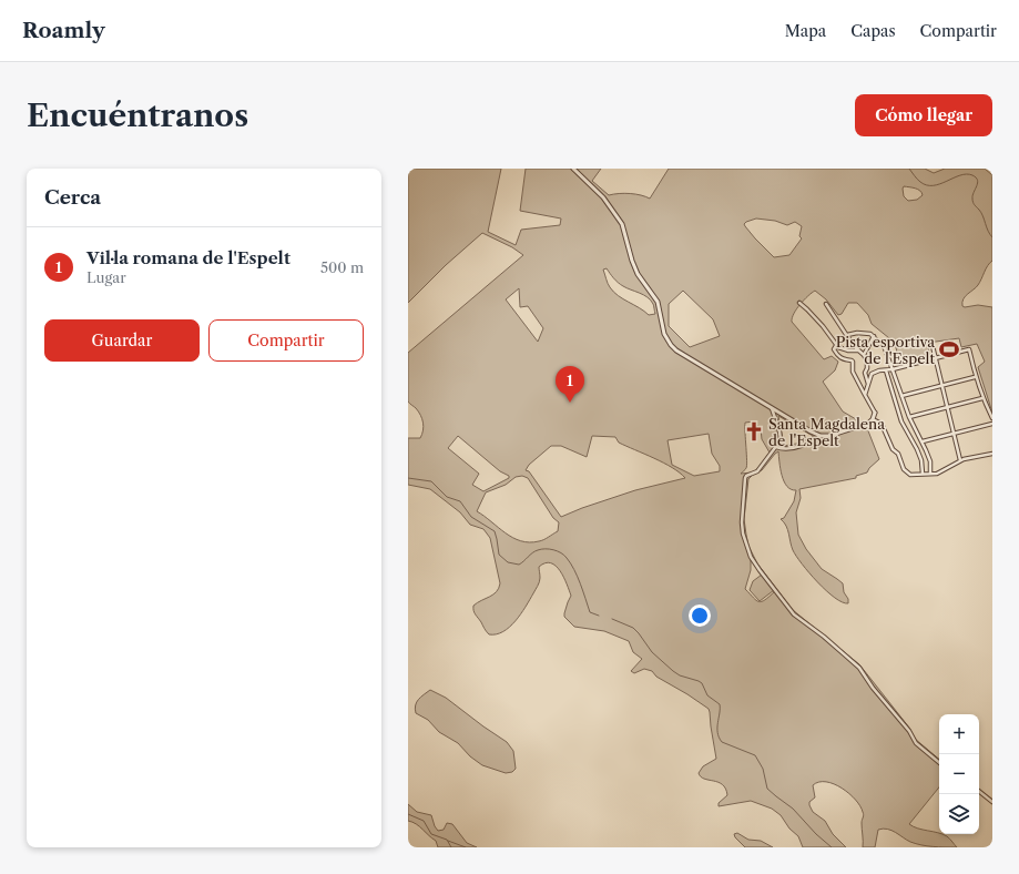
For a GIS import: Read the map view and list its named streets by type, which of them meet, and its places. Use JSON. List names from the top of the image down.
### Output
{
  "places": {
    "sports": ["Pista esportiva de l'Espelt"],
    "church": ["Santa Magdalena de l'Espelt"]
  },
  "page": {
    "header": "Roamly",
    "nav": ["Mapa", "Capas", "Compartir"],
    "buttons": [
      "Cómo llegar",
      ["Guardar", "Compartir"]
    ],
    "title": "Encuéntranos",
    "heading": "Cerca",
    "list": [
      {
        "mark": "1",
        "name": "Vil·la romana de l'Espelt",
        "note": "Lugar",
        "value": "500 m"
      }
    ],
    "pins": "1",
    "map_buttons": ["+", "−"]
  }
}
